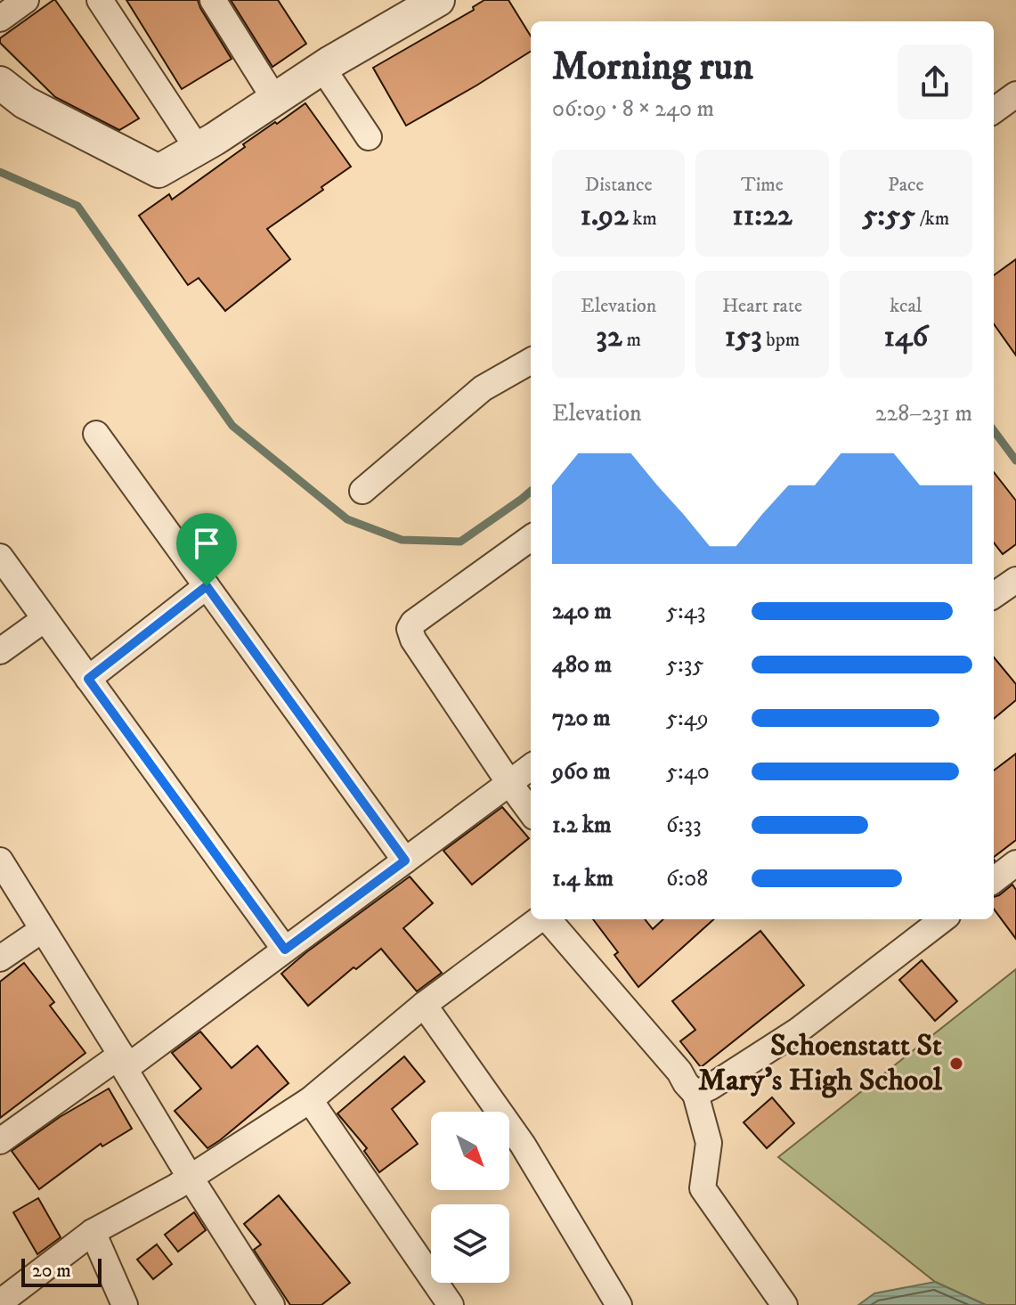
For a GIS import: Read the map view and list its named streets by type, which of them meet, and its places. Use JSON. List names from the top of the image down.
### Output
{
  "places": ["Schoenstatt St Mary's High School"],
  "scale_bar": "20 m",
  "north": "bottom right",
  "page": {
    "heading": ["Morning run", "06:09 · 8 × 240 m"],
    "stats": [
      ["Distance", "1.92 km"],
      ["Time", "11:22"],
      ["Pace", "5:55 /km"],
      ["Elevation", "32 m"],
      ["Heart rate", "153 bpm"],
      ["kcal", "146"]
    ],
    "chart": ["Elevation", "228–231 m"],
    "list": [
      {
        "name": "240 m",
        "note": "5:43"
      },
      {
        "name": "480 m",
        "note": "5:35"
      },
      {
        "name": "720 m",
        "note": "5:49"
      },
      {
        "name": "960 m",
        "note": "5:40"
      },
      {
        "name": "1.2 km",
        "note": "6:33"
      },
      {
        "name": "1.4 km",
        "note": "6:08"
      }
    ],
    "scale": "20 m"
  }
}
